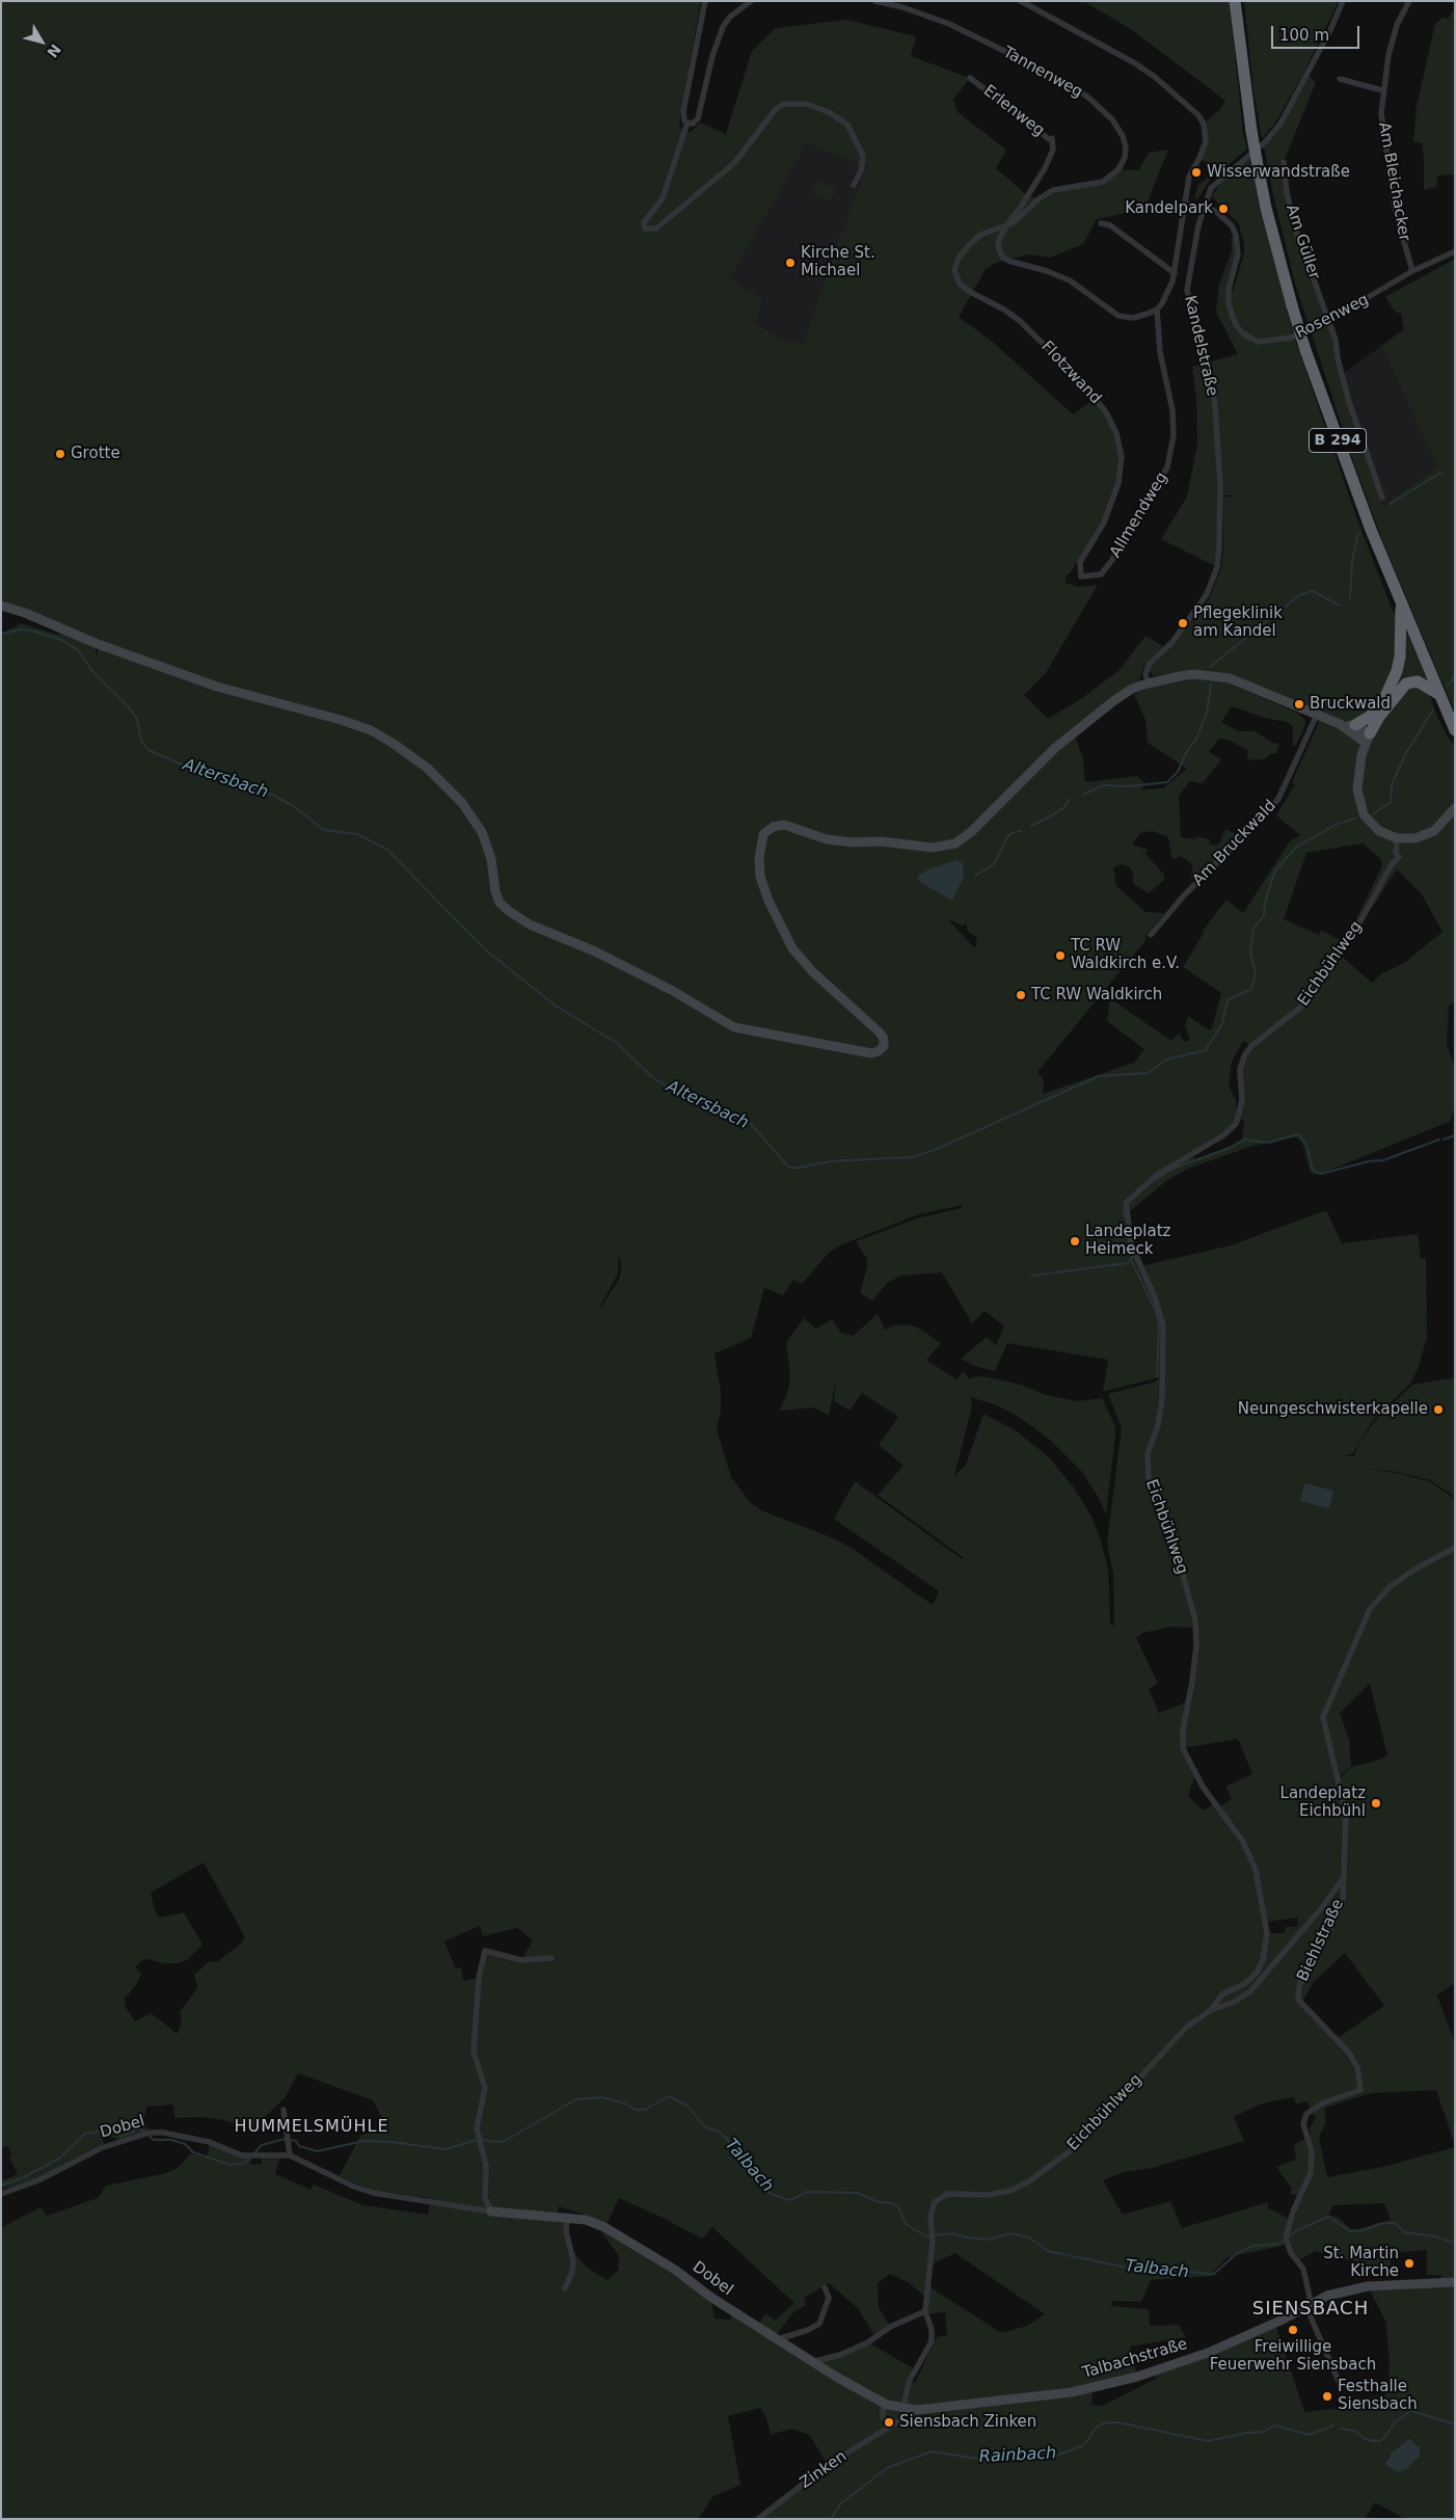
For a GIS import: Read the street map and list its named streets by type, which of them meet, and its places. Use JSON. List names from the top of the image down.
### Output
{
  "streets": {
    "highway": ["B 294"],
    "street": [
      "Tannenweg",
      "Erlenweg",
      "Am Bleichacker",
      "Am Güller",
      "Rosenweg",
      "Kandelstraße",
      "Flotzwand",
      "Allmendweg",
      "Am Bruckwald",
      "Eichbühlweg",
      "Biehlstraße",
      "Dobel",
      "Talbachstraße",
      "Zinken"
    ]
  },
  "crossings": [
    ["Tannenweg", "Erlenweg"],
    ["Tannenweg", "Flotzwand"],
    ["Erlenweg", "Flotzwand"],
    ["Am Bleichacker", "Rosenweg"],
    ["Am Güller", "Rosenweg"],
    ["Rosenweg", "Kandelstraße"],
    ["Flotzwand", "Allmendweg"],
    ["Eichbühlweg", "Biehlstraße"],
    ["Eichbühlweg", "Dobel"],
    ["Eichbühlweg", "Talbachstraße"],
    ["Biehlstraße", "Talbachstraße"],
    ["Dobel", "Talbachstraße"],
    ["Talbachstraße", "Zinken"]
  ],
  "districts": ["HUMMELSMÜHLE", "SIENSBACH"],
  "water": ["Altersbach", "Talbach", "Rainbach"],
  "places": [
    "Wisserwandstraße",
    "Kandelpark",
    "Kirche St. Michael",
    "Grotte",
    "Pflegeklinik am Kandel",
    "Bruckwald",
    "TC RW Waldkirch e.V.",
    "TC RW Waldkirch",
    "Landeplatz Heimeck",
    "Neungeschwisterkapelle",
    "Landeplatz Eichbühl",
    "St. Martin Kirche",
    "Freiwillige Feuerwehr Siensbach",
    "Festhalle Siensbach",
    "Siensbach Zinken"
  ],
  "scale_bar": "100 m",
  "north": "bottom right"
}
